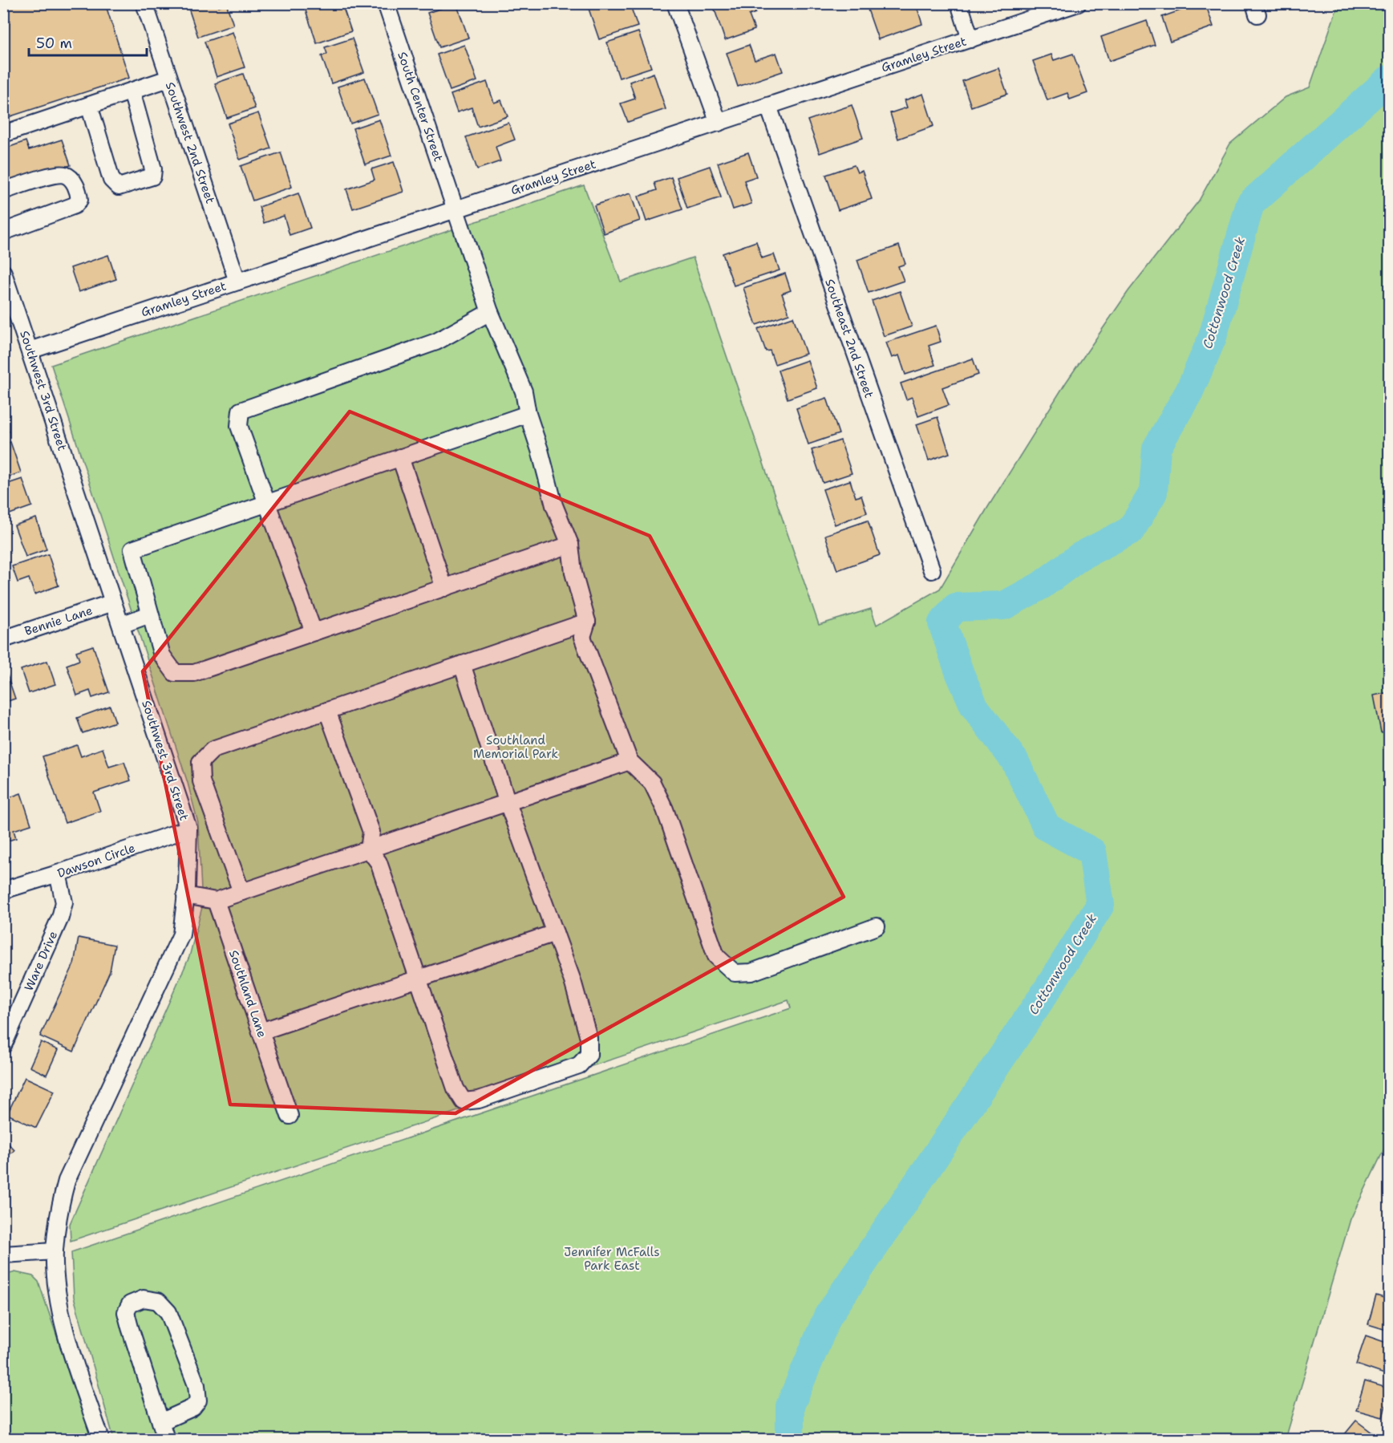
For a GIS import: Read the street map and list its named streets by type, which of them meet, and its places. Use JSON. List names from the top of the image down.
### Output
{
  "streets": {
    "street": [
      "Gramley Street",
      "South Center Street",
      "Southwest 2nd Street",
      "Southeast 2nd Street",
      "Southwest 3rd Street",
      "Bennie Lane",
      "Dawson Circle",
      "Ware Drive",
      "Southland Lane"
    ]
  },
  "crossings": [
    ["Gramley Street", "South Center Street"],
    ["Gramley Street", "Southwest 2nd Street"],
    ["Gramley Street", "Southeast 2nd Street"],
    ["Gramley Street", "Southwest 3rd Street"],
    ["Southwest 3rd Street", "Bennie Lane"],
    ["Southwest 3rd Street", "Dawson Circle"],
    ["Dawson Circle", "Ware Drive"]
  ],
  "water": ["Cottonwood Creek"],
  "parks": ["Southland Memorial Park", "Jennifer McFalls Park East"],
  "scale_bar": "50 m"
}
